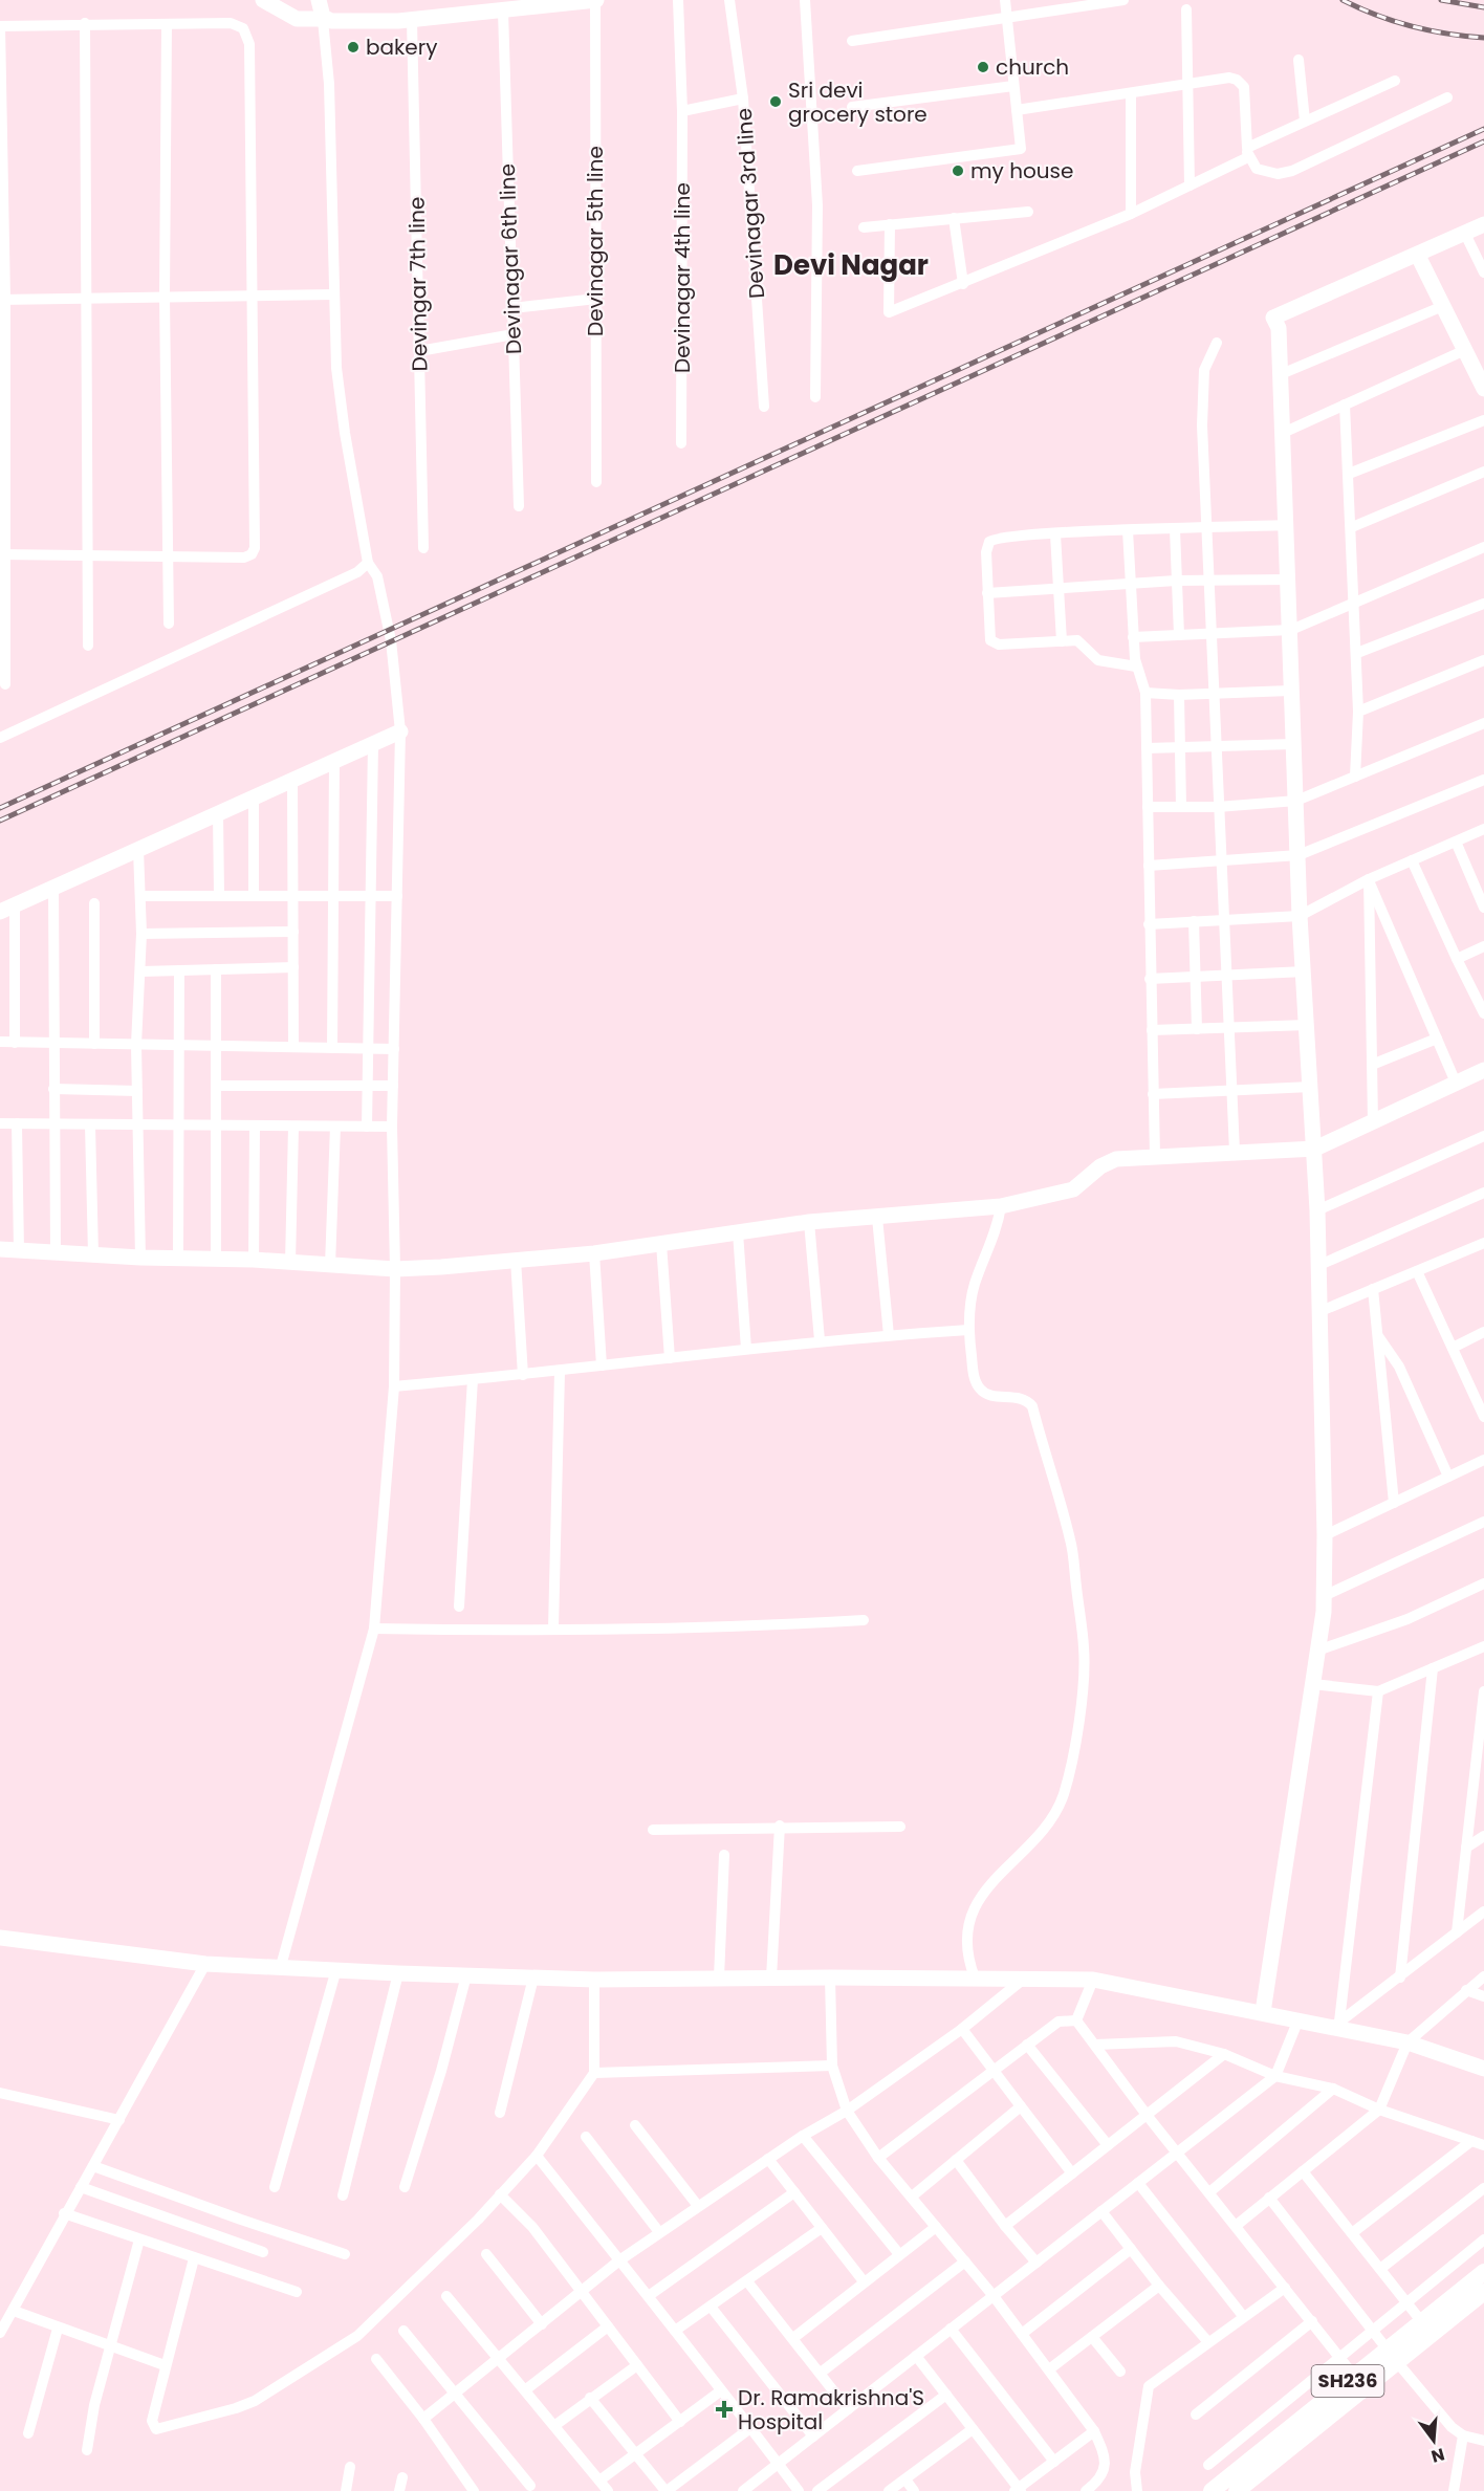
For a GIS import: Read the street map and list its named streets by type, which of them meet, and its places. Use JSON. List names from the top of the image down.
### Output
{
  "streets": {
    "main road": ["SH236"],
    "street": [
      "Devinagar 3rd line",
      "Devinagar 5th line",
      "Devinagar 6th line",
      "Devinagar 4th line",
      "Devingar 7th line"
    ]
  },
  "districts": ["Devi Nagar"],
  "places": {
    "other": [
      "bakery",
      "church",
      "Sri devi grocery store",
      "my house"
    ],
    "health": ["Dr. Ramakrishna'S Hospital"]
  },
  "north": "bottom"
}
